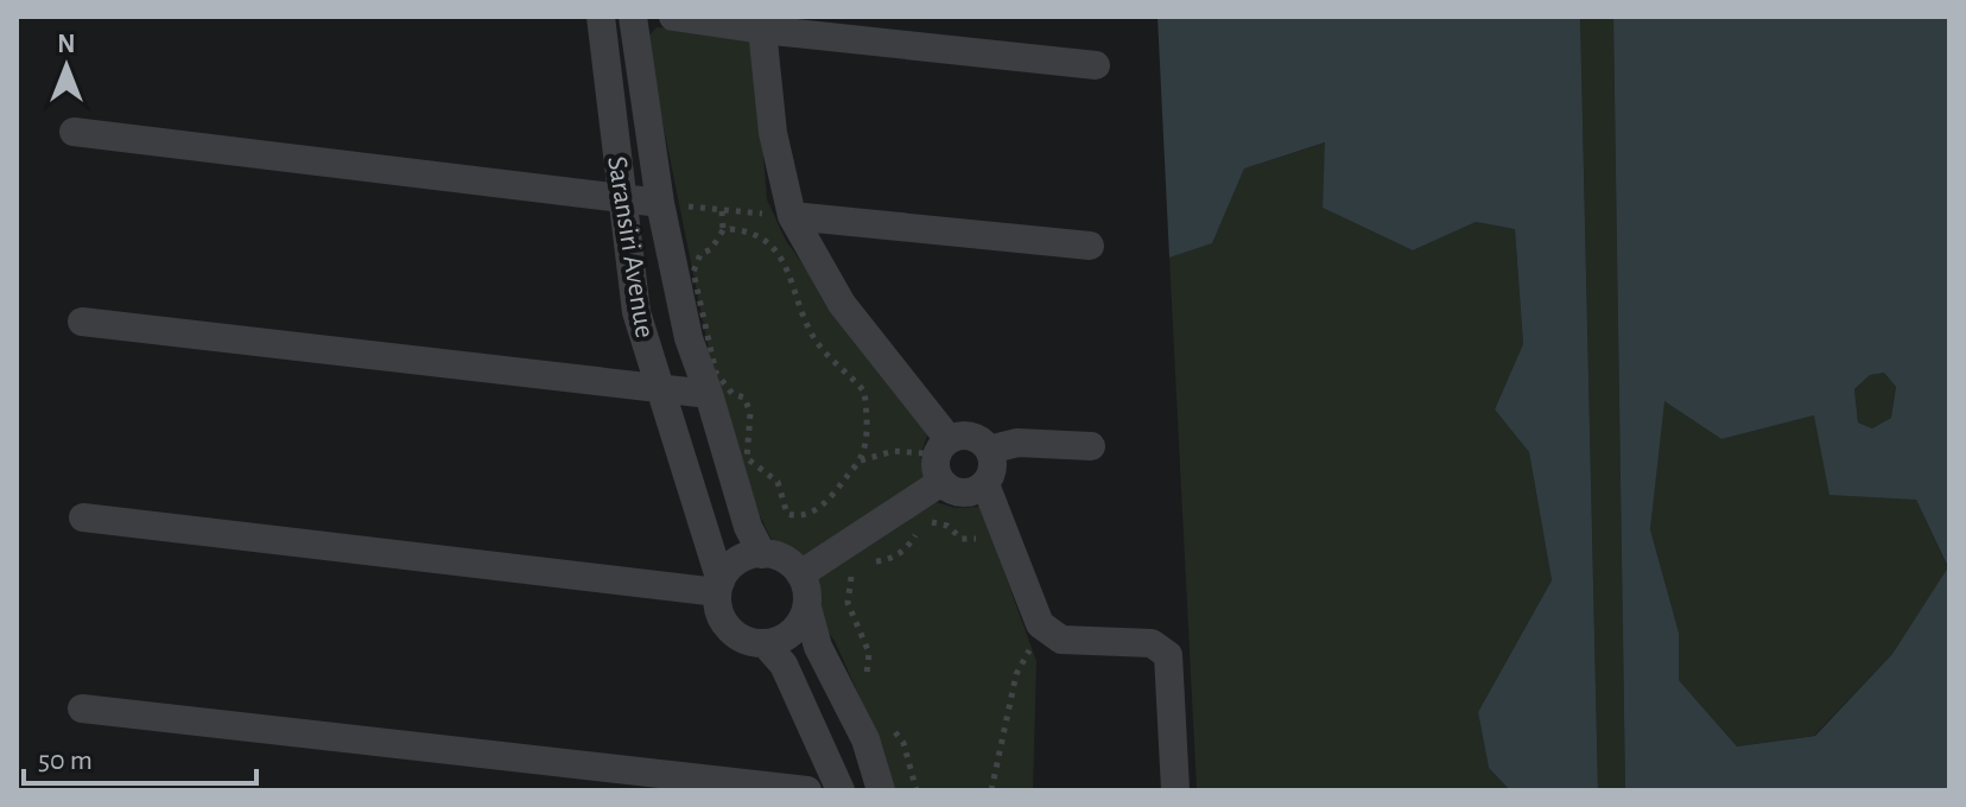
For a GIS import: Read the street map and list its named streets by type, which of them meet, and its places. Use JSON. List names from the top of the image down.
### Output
{
  "streets": {
    "street": ["Saransiri Avenue"]
  },
  "scale_bar": "50 m",
  "north": "top"
}
